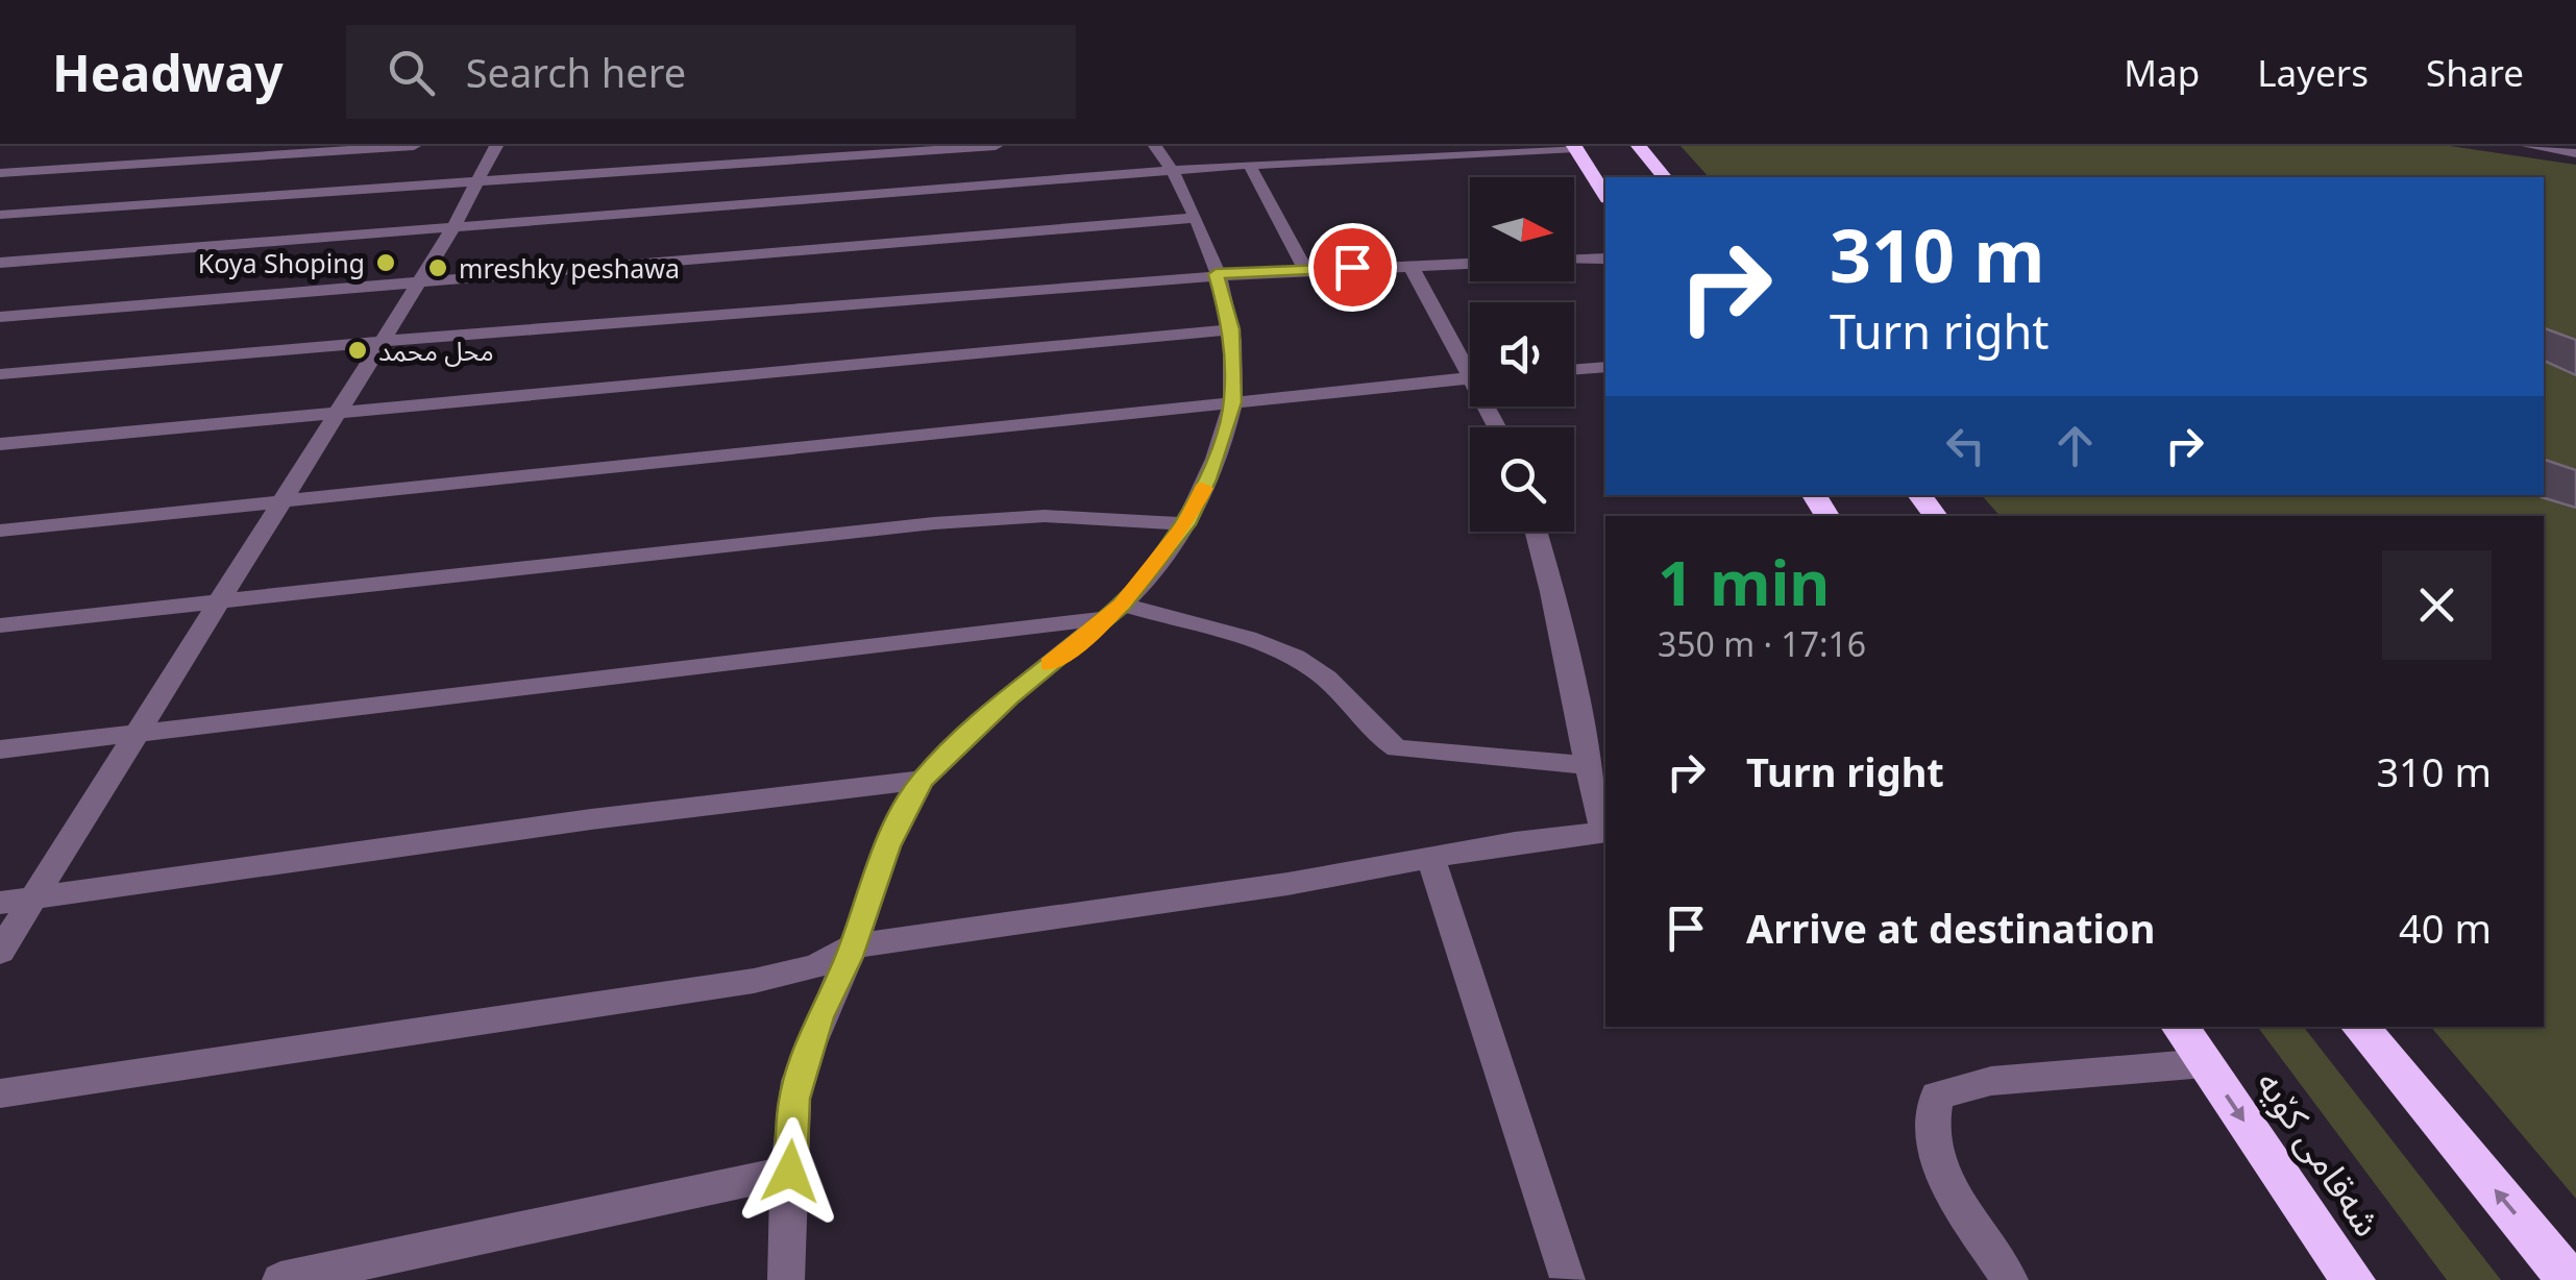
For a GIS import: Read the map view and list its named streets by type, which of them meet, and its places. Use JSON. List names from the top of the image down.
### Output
{
  "streets": {
    "highway": ["شەقامی کۆیە"]
  },
  "places": ["Koya Shoping", "mreshky peshawa", "محل محمد"],
  "north": "right",
  "page": {
    "header": "Headway",
    "search": "Search here",
    "nav": ["Map", "Layers", "Share"],
    "turn": ["310 m", "Turn right"],
    "heading": ["1 min", "350 m · 17:16"],
    "list": [
      {
        "name": "Turn right",
        "value": "310 m"
      },
      {
        "name": "Arrive at destination",
        "value": "40 m"
      }
    ]
  }
}
